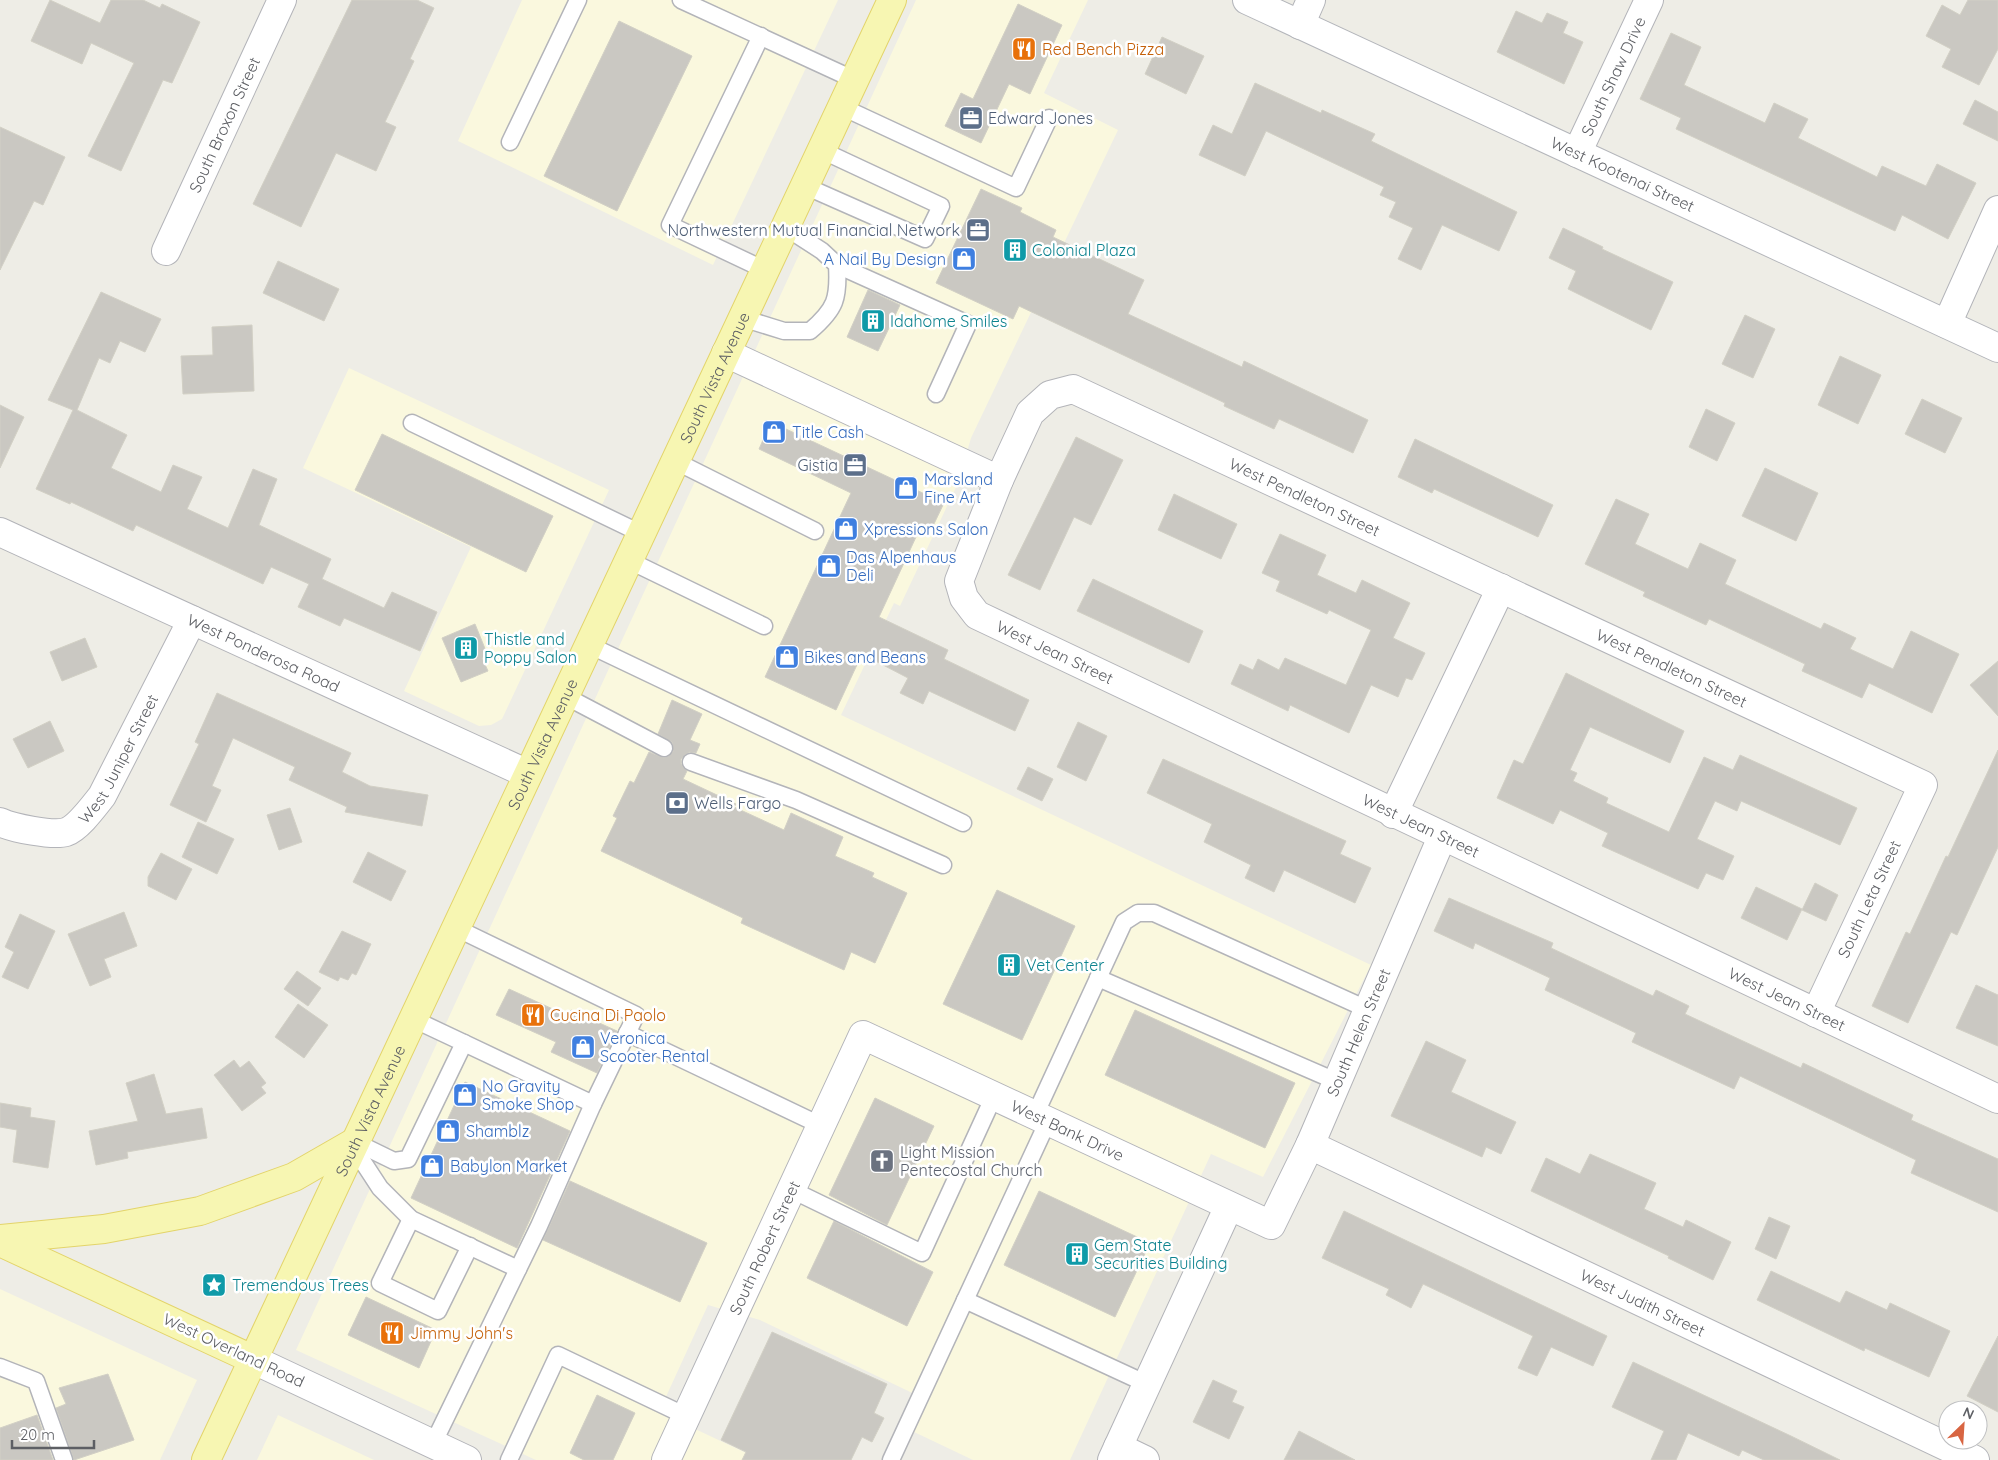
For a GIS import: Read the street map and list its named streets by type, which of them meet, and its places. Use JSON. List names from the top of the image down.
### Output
{
  "streets": {
    "main road": ["South Vista Avenue", "West Overland Road"],
    "street": [
      "South Shaw Drive",
      "South Broxon Street",
      "West Kootenai Street",
      "West Pendleton Street",
      "West Jean Street",
      "West Ponderosa Road",
      "West Juniper Street",
      "South Leta Street",
      "South Helen Street",
      "West Bank Drive",
      "South Robert Street",
      "West Judith Street"
    ]
  },
  "crossings": [
    ["South Shaw Drive", "West Kootenai Street"],
    ["South Vista Avenue", "West Ponderosa Road"],
    ["South Vista Avenue", "West Overland Road"],
    ["West Pendleton Street", "West Jean Street"],
    ["West Pendleton Street", "South Leta Street"],
    ["West Jean Street", "South Leta Street"],
    ["West Jean Street", "South Helen Street"],
    ["West Ponderosa Road", "West Juniper Street"],
    ["South Helen Street", "West Bank Drive"],
    ["South Helen Street", "West Judith Street"],
    ["West Bank Drive", "South Robert Street"]
  ],
  "places": {
    "restaurant": ["Red Bench Pizza", "Cucina Di Paolo", "Jimmy John's"],
    "office": ["Edward Jones", "Northwestern Mutual Financial Network", "Gistia"],
    "building": [
      "Colonial Plaza",
      "Idahome Smiles",
      "Thistle and Poppy Salon",
      "Vet Center",
      "Gem State Securities Building"
    ],
    "shop": [
      "A Nail By Design",
      "Title Cash",
      "Marsland Fine Art",
      "Xpressions Salon",
      "Das Alpenhaus Deli",
      "Bikes and Beans",
      "Veronica Scooter Rental",
      "No Gravity Smoke Shop",
      "Shamblz",
      "Babylon Market"
    ],
    "bank": ["Wells Fargo"],
    "church": ["Light Mission Pentecostal Church"],
    "place": ["Tremendous Trees"]
  },
  "scale_bar": "20 m",
  "north": "top right"
}
